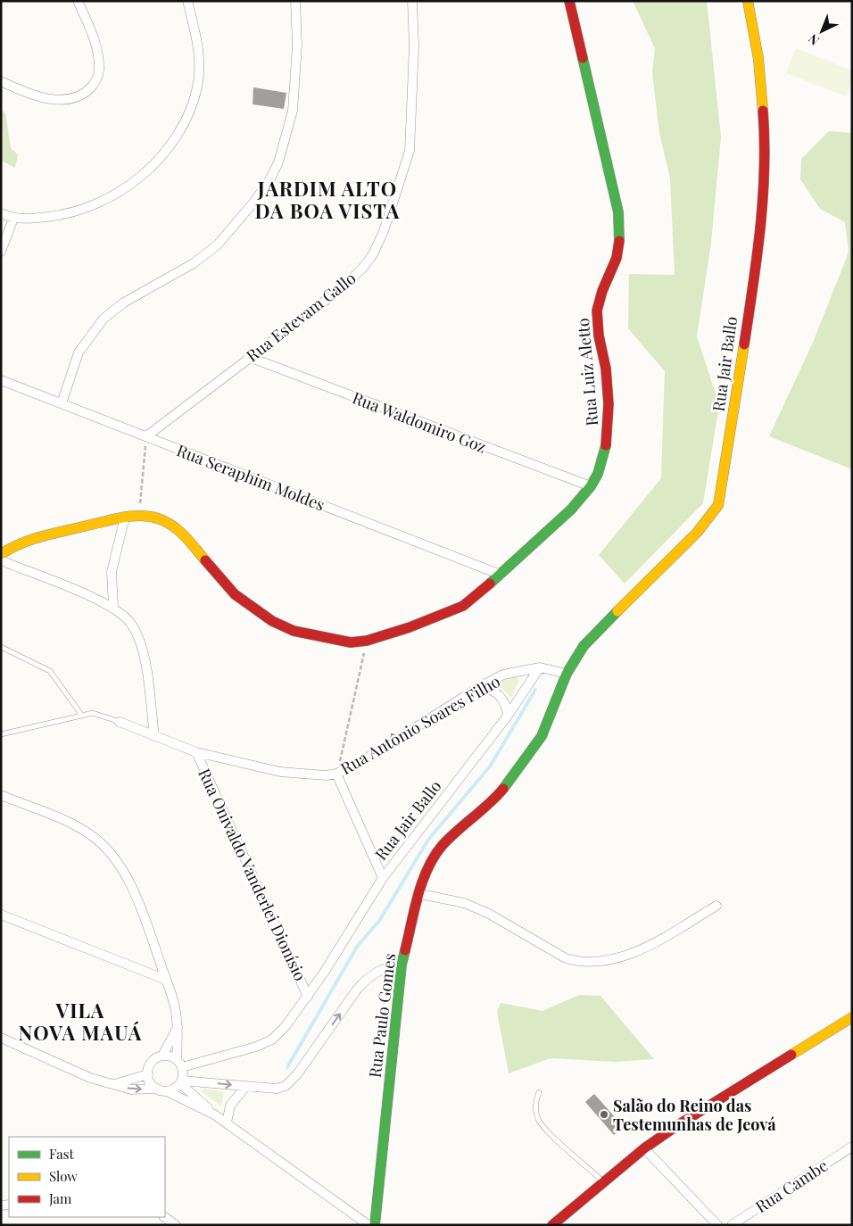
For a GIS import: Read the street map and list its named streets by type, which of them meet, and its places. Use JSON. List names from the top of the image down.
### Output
{
  "streets": {
    "main road": ["Rua Jair Ballo", "Rua Luiz Aletto", "Rua Paulo Gomes"],
    "street": [
      "Rua Estevam Gallo",
      "Rua Waldomiro Goz",
      "Rua Seraphim Moldes",
      "Rua Antônio Soares Filho",
      "Rua Onivaldo Vanderlei Dionísio",
      "Rua Cambe"
    ]
  },
  "crossings": [
    ["Rua Estevam Gallo", "Rua Waldomiro Goz"],
    ["Rua Estevam Gallo", "Rua Seraphim Moldes"],
    ["Rua Jair Ballo", "Rua Antônio Soares Filho"],
    ["Rua Jair Ballo", "Rua Onivaldo Vanderlei Dionísio"],
    ["Rua Jair Ballo", "Rua Paulo Gomes"],
    ["Rua Luiz Aletto", "Rua Waldomiro Goz"],
    ["Rua Luiz Aletto", "Rua Seraphim Moldes"],
    ["Rua Antônio Soares Filho", "Rua Onivaldo Vanderlei Dionísio"],
    ["Rua Antônio Soares Filho", "Rua Paulo Gomes"]
  ],
  "districts": ["JARDIM ALTO DA BOA VISTA", "VILA NOVA MAUÁ"],
  "places": ["Salão do Reino das Testemunhas de Jeová"],
  "legend": ["Fast", "Slow", "Jam"],
  "north": "bottom left"
}
